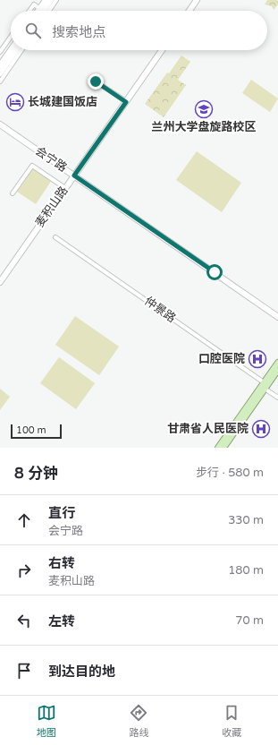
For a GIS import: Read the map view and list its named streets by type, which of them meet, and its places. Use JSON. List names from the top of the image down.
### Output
{
  "streets": {
    "street": ["会宁路", "麦积山路", "仲景路"]
  },
  "crossings": [
    ["会宁路", "麦积山路"]
  ],
  "places": {
    "hotel": ["长城建国饭店"],
    "school or university": ["兰州大学盘旋路校区"],
    "hospital": ["口腔医院", "甘肃省人民医院"]
  },
  "scale_bar": "100 m",
  "page": {
    "search": "搜索地点",
    "scale": "100 m",
    "heading": ["8 分钟", "步行 · 580 m"],
    "list": [
      ["直行", "会宁路", "330 m"],
      ["右转", "麦积山路", "180 m"],
      ["左转", "70 m"],
      "到达目的地"
    ],
    "nav": ["地图", "路线", "收藏"]
  }
}
